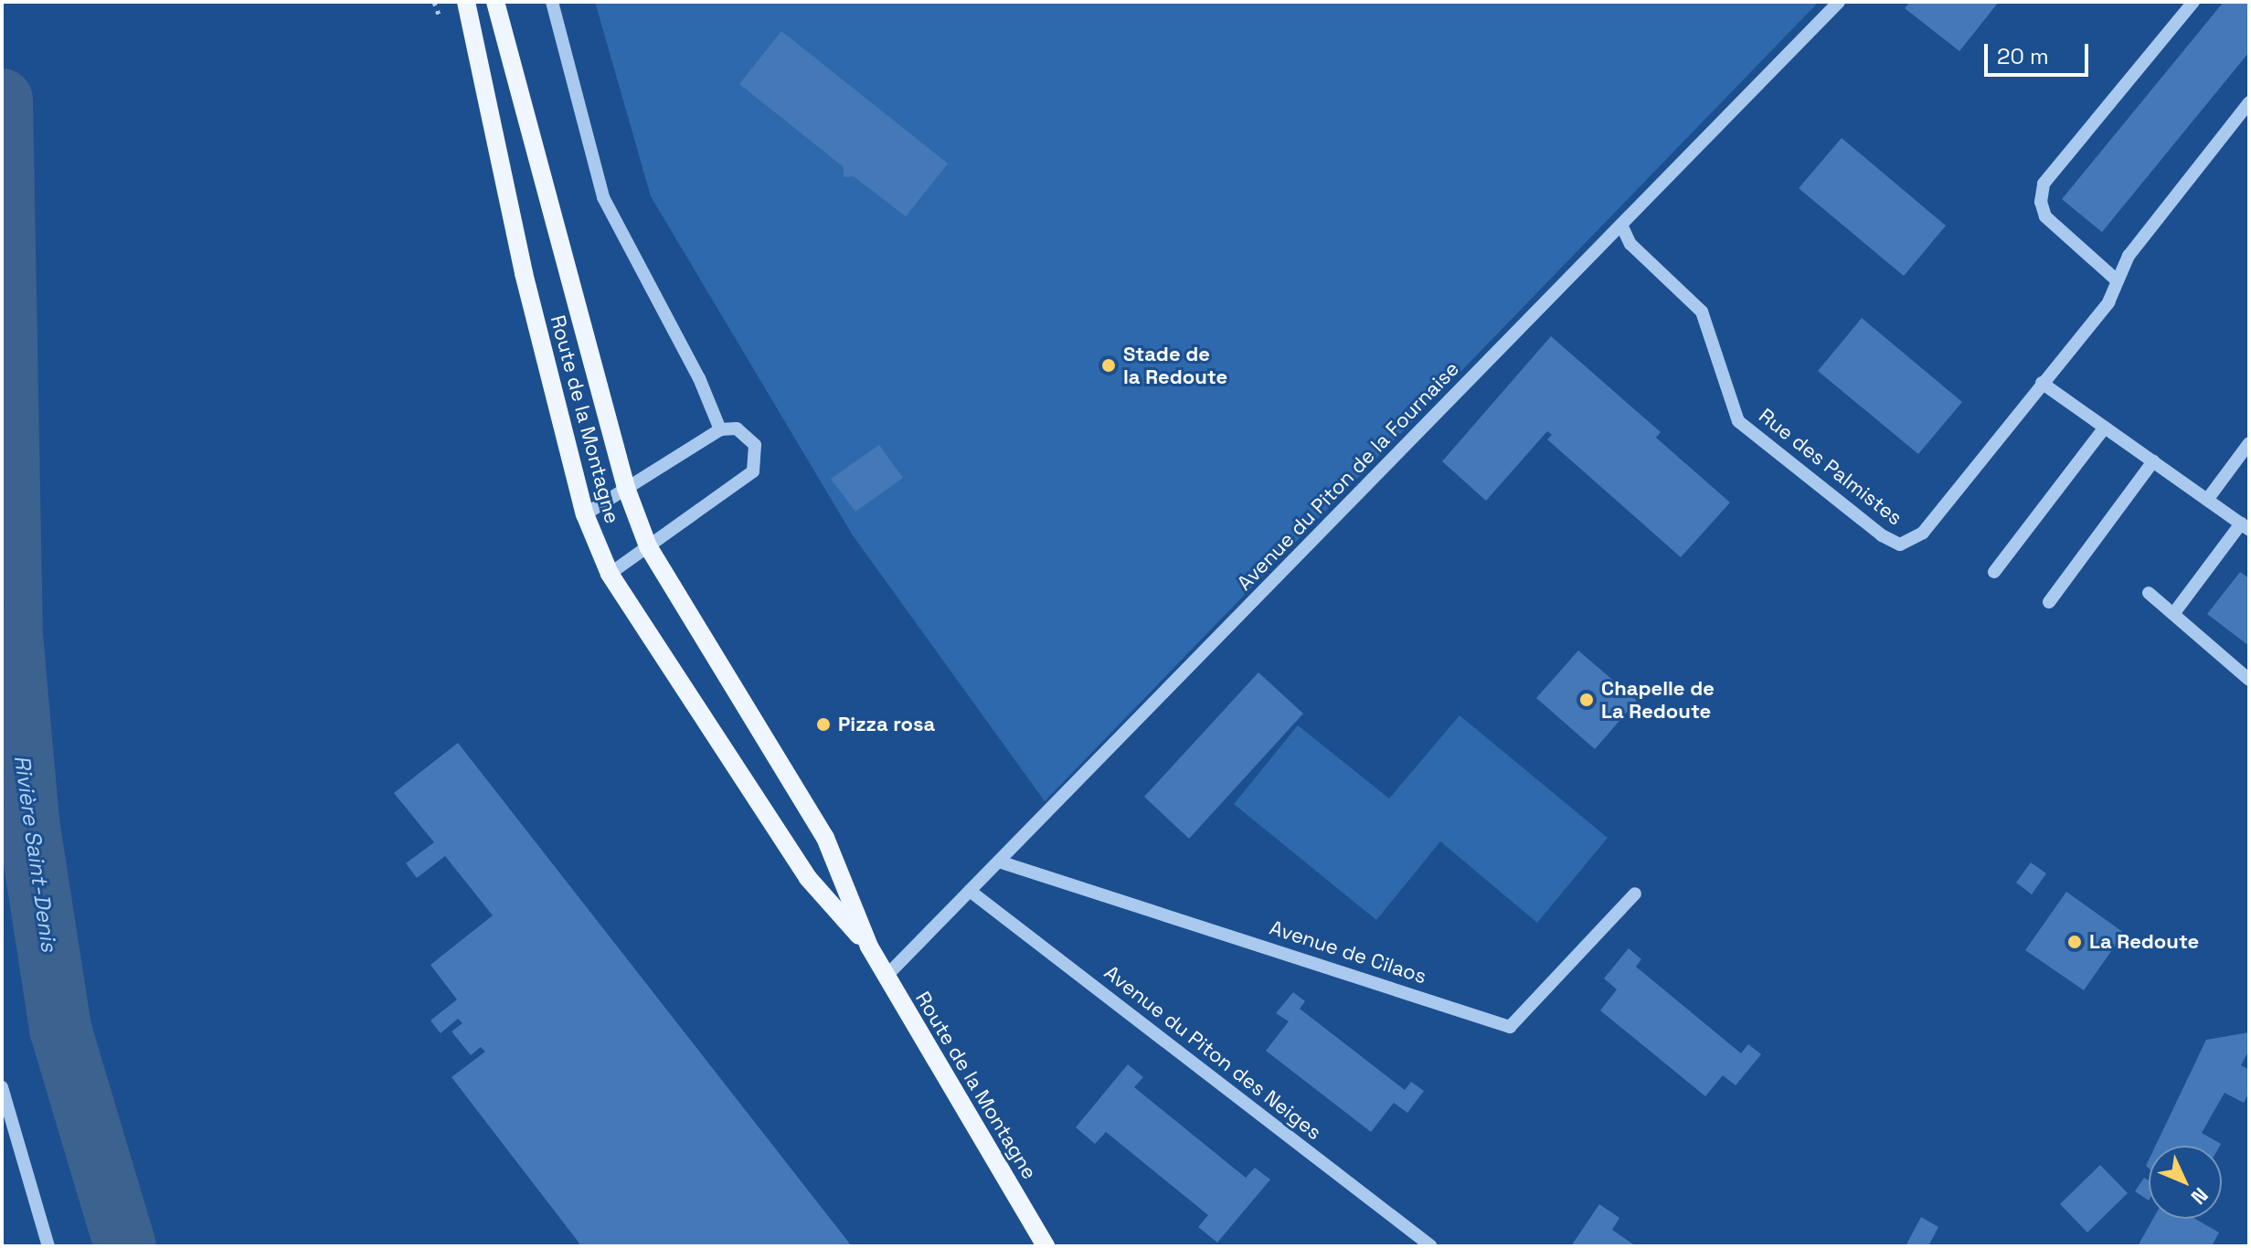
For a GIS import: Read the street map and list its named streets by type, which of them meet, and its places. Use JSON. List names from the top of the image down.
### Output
{
  "streets": {
    "main road": ["Route de la Montagne"],
    "street": [
      "Rue des Palmistes",
      "Avenue du Piton de la Fournaise",
      "Avenue de Cilaos",
      "Avenue du Piton des Neiges"
    ]
  },
  "crossings": [
    ["Route de la Montagne", "Avenue du Piton de la Fournaise"],
    ["Rue des Palmistes", "Avenue du Piton de la Fournaise"],
    ["Avenue du Piton de la Fournaise", "Avenue de Cilaos"],
    ["Avenue du Piton de la Fournaise", "Avenue du Piton des Neiges"]
  ],
  "water": ["Rivière Saint-Denis"],
  "places": [
    "Stade de la Redoute",
    "Chapelle de La Redoute",
    "Pizza rosa",
    "La Redoute"
  ],
  "scale_bar": "20 m",
  "north": "bottom right"
}
